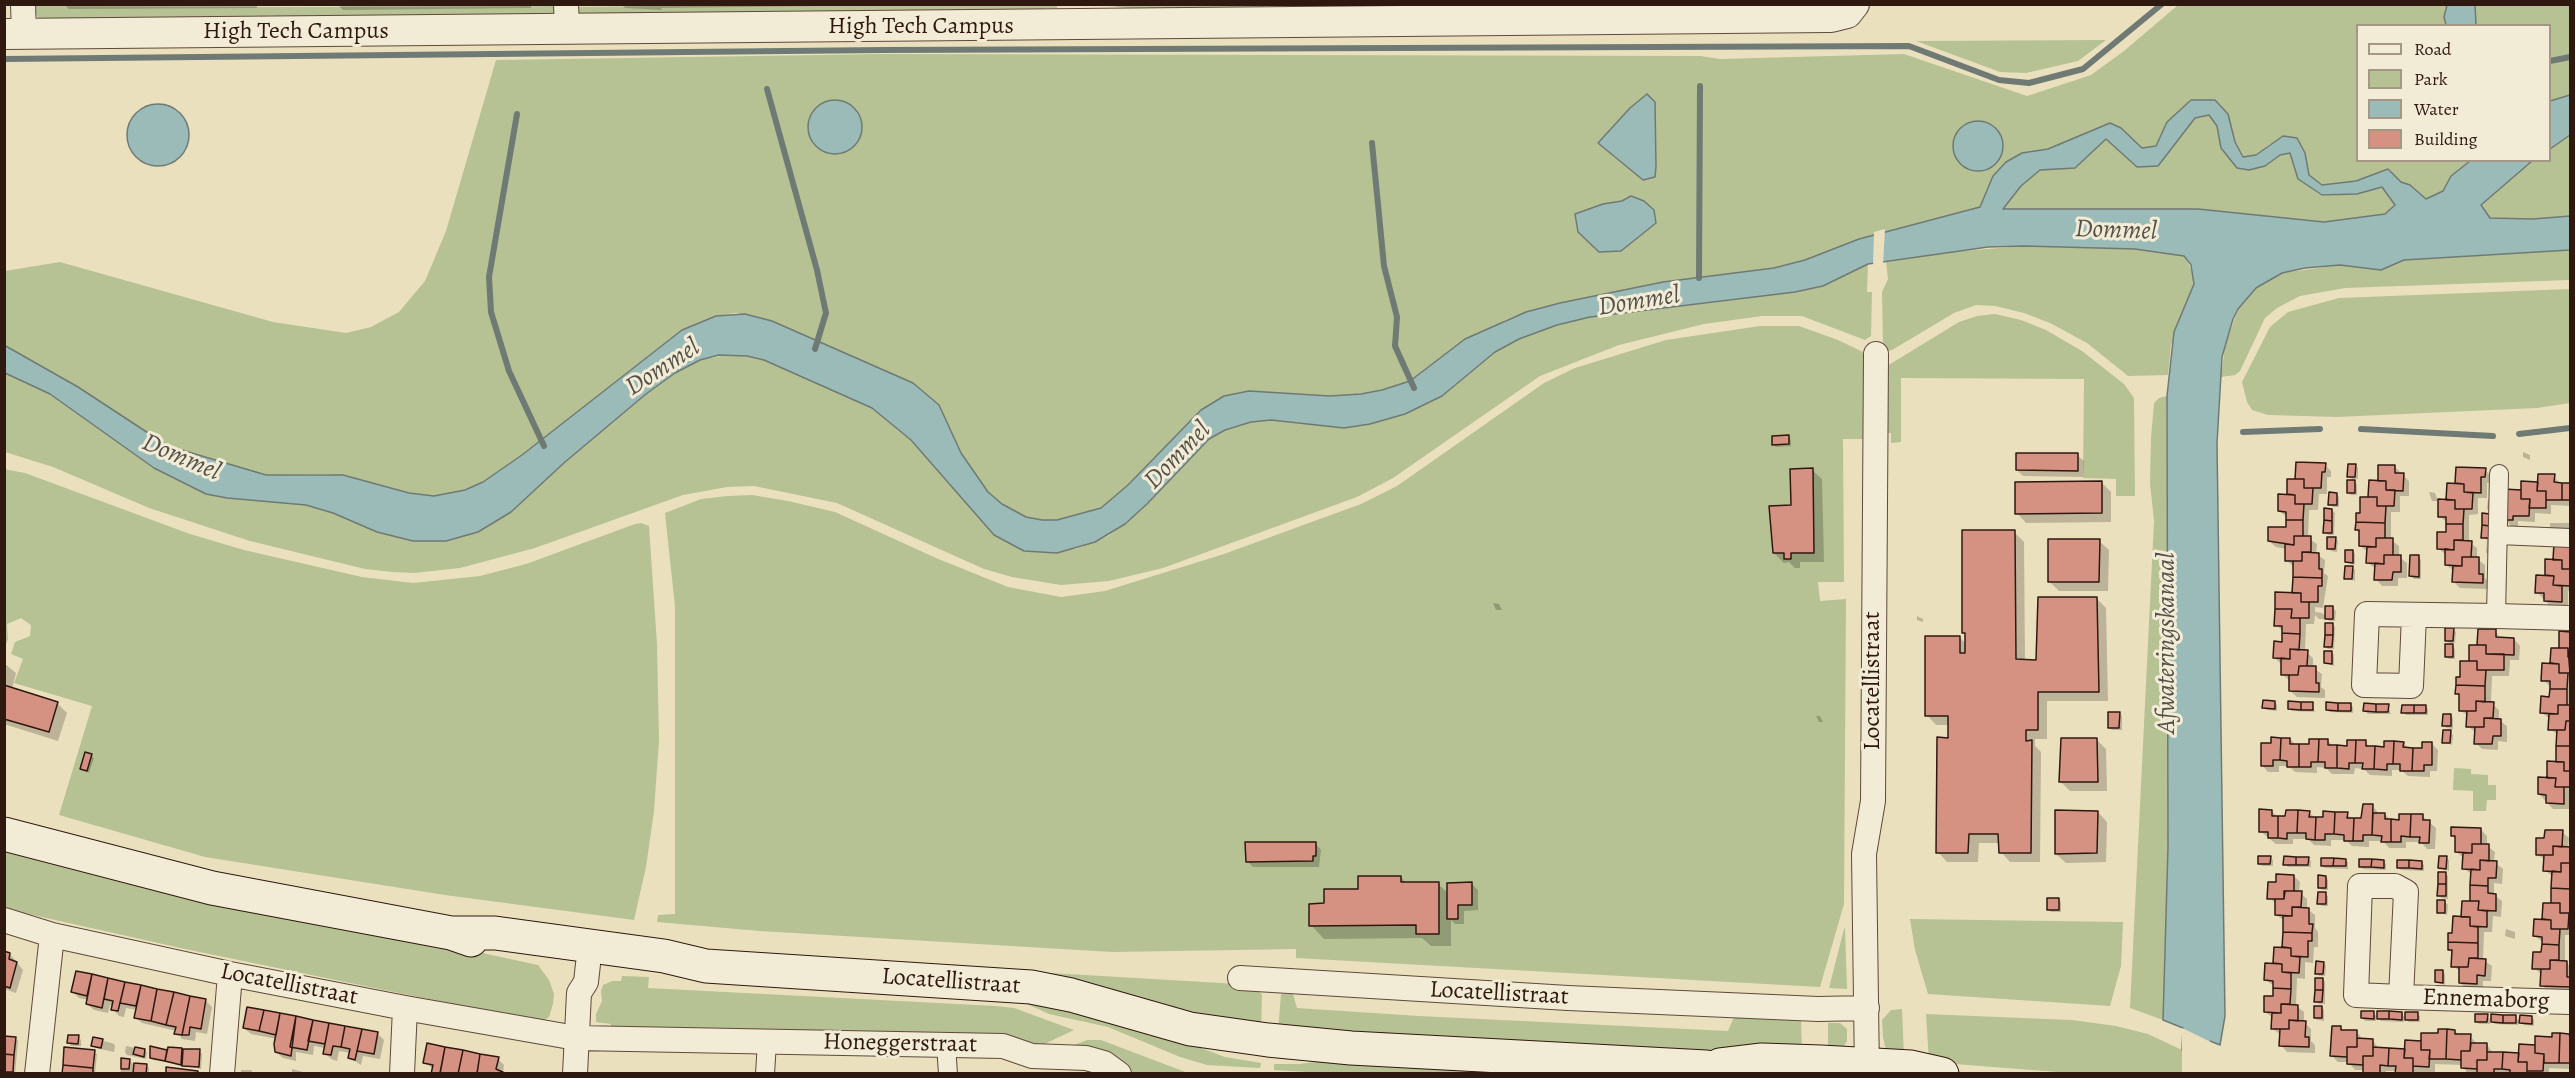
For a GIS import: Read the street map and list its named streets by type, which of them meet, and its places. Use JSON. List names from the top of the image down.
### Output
{
  "streets": {
    "main road": ["Locatellistraat"],
    "street": ["High Tech Campus", "Ennemaborg", "Honeggerstraat"]
  },
  "crossings": [
    ["Locatellistraat", "Honeggerstraat"]
  ],
  "water": ["Dommel", "Afwateringskanaal"],
  "legend": [
    "Road",
    "Park",
    "Water",
    "Building"
  ]
}
